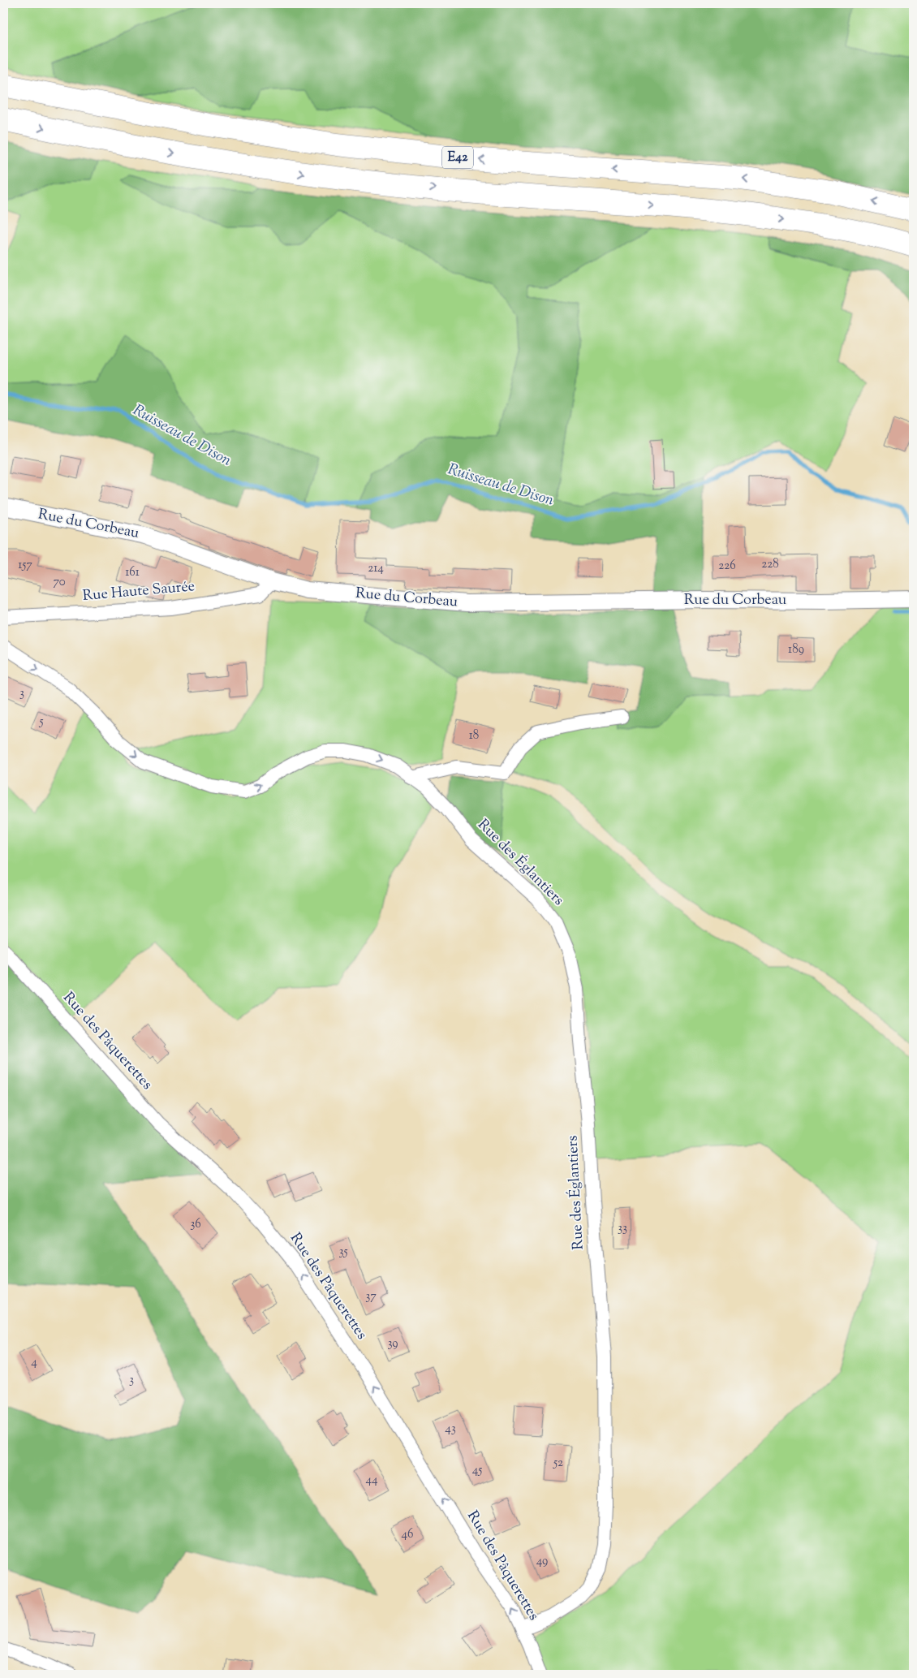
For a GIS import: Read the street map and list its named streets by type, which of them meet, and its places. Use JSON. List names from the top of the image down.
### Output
{
  "streets": {
    "highway": ["E42"],
    "street": [
      "Rue du Corbeau",
      "Rue Haute Saurée",
      "Rue des Églantiers",
      "Rue des Pâquerettes"
    ]
  },
  "crossings": [
    ["Rue du Corbeau", "Rue Haute Saurée"],
    ["Rue des Églantiers", "Rue des Pâquerettes"]
  ],
  "one_way": ["Rue des Pâquerettes"],
  "water": ["Ruisseau de Dison"],
  "house_numbers": [
    "228",
    "157",
    "226",
    "214",
    "161",
    "70",
    "189",
    "3",
    "5",
    "18",
    "36",
    "33",
    "35",
    "37",
    "39",
    "4",
    "3",
    "43",
    "52",
    "45",
    "44",
    "46",
    "49"
  ]
}
